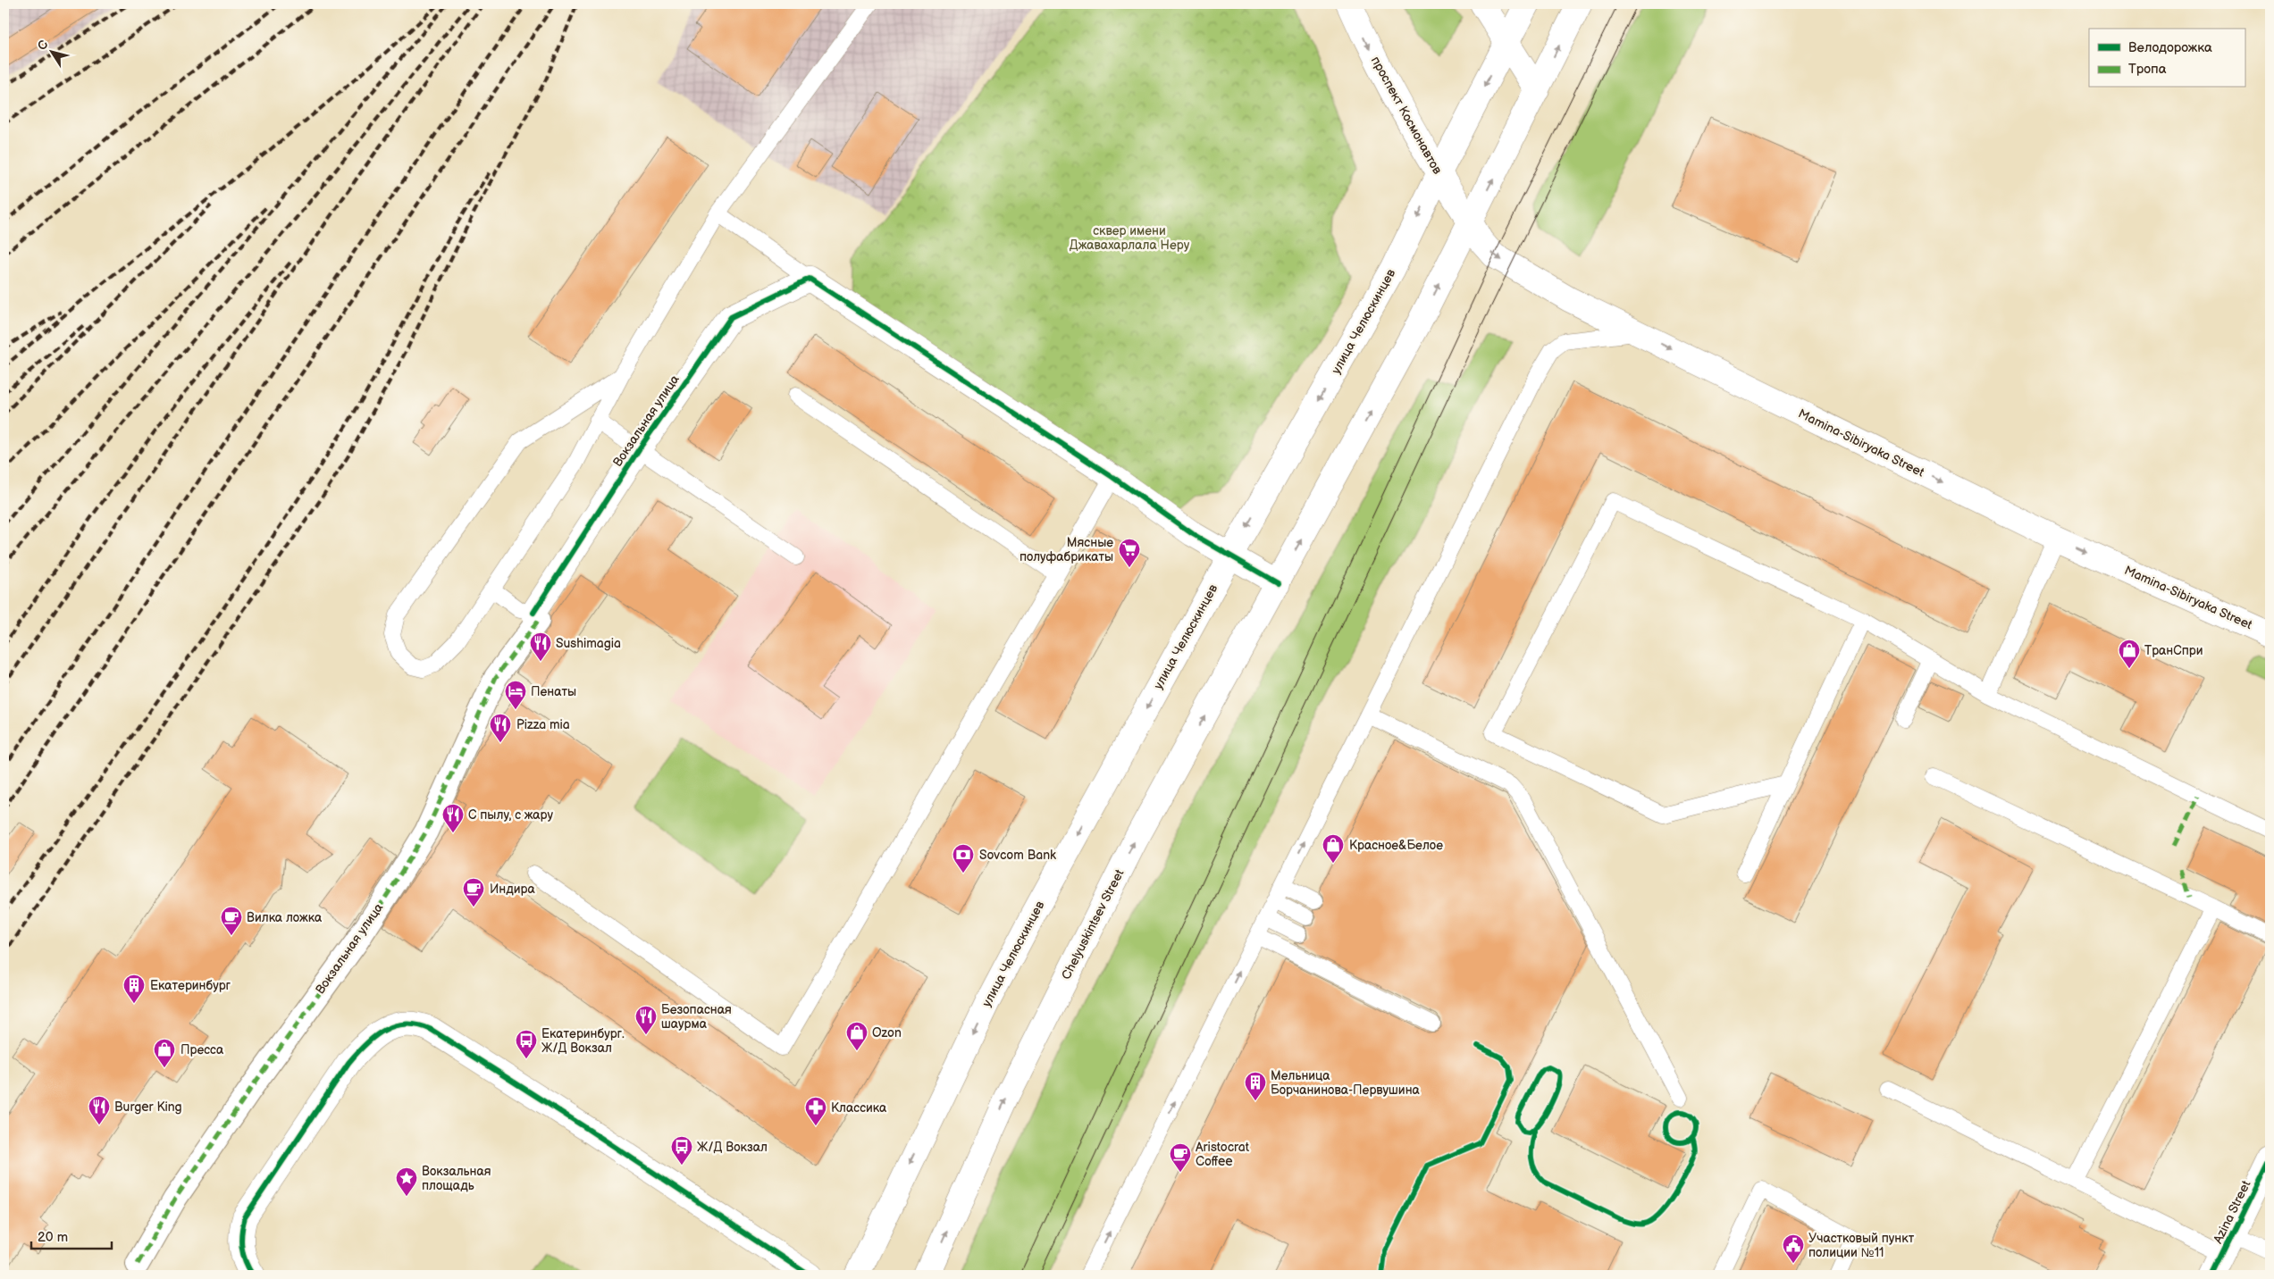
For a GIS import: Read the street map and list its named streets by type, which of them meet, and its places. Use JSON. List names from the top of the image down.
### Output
{
  "streets": {
    "main road": [
      "проспект Космонавтов",
      "улица Челюскинцев",
      "Вокзальная улица",
      "Mamina-Sibiryaka Street",
      "Chelyuskintsev Street",
      "Azina Street"
    ]
  },
  "crossings": [
    ["проспект Космонавтов", "улица Челюскинцев"],
    ["проспект Космонавтов", "Mamina-Sibiryaka Street"]
  ],
  "one_way": ["Mamina-Sibiryaka Street", "Chelyuskintsev Street"],
  "parks": ["сквер имени Джавахарлала Неру"],
  "places": {
    "supermarket": ["Мясные полуфабрикаты"],
    "restaurant": [
      "Sushimagia",
      "Pizza mia",
      "С пылу, с жару",
      "Безопасная шаурма",
      "Burger King"
    ],
    "shop": [
      "ТранСпри",
      "Красное&Белое",
      "Ozon",
      "Пресса"
    ],
    "hotel": ["Пенаты"],
    "bank": ["Sovcom Bank"],
    "cafe": ["Индира", "Вилка ложка", "Aristocrat Coffee"],
    "building": ["Екатеринбург", "Мельница Борчанинова-Первушина"],
    "bus stop": ["Екатеринбург. Ж/Д Вокзал", "Ж/Д Вокзал"],
    "pharmacy": ["Классика"],
    "place": ["Вокзальная площадь"],
    "public building": ["Участковый пункт полиции №11"]
  },
  "legend": ["Велодорожка", "Тропа"],
  "scale_bar": "20 m",
  "north": "top left"
}
